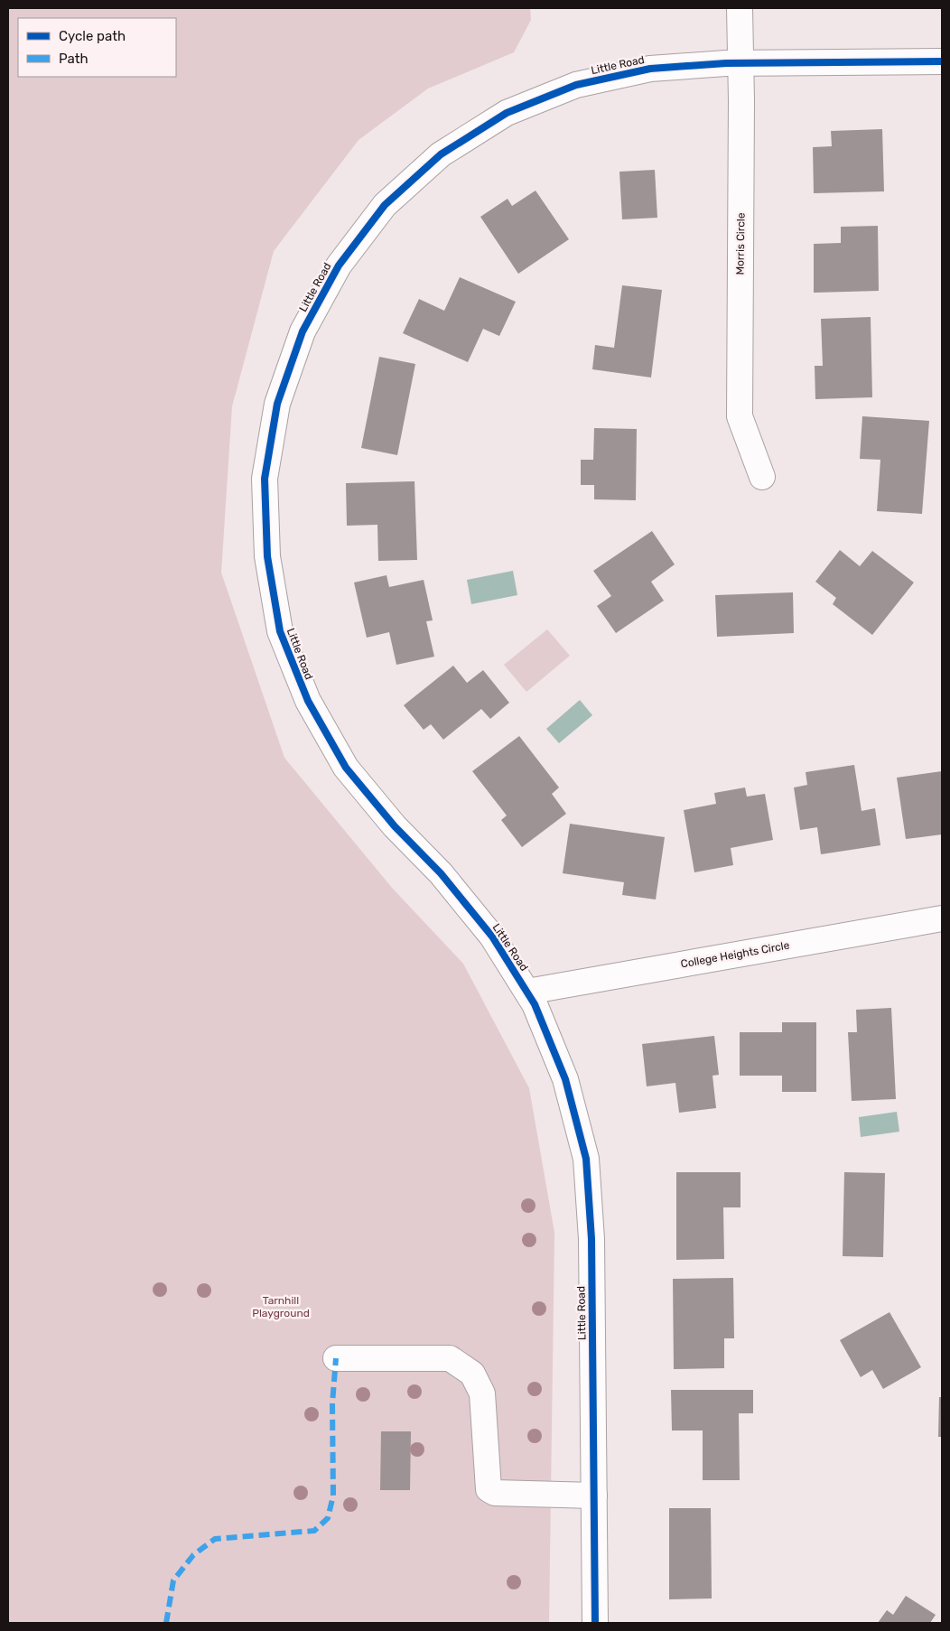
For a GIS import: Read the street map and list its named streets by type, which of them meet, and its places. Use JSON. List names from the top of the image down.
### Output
{
  "streets": {
    "street": ["Little Road", "Morris Circle", "College Heights Circle"]
  },
  "crossings": [
    ["Little Road", "Morris Circle"],
    ["Little Road", "College Heights Circle"]
  ],
  "parks": ["Tarnhill Playground"],
  "legend": ["Cycle path", "Path"]
}
